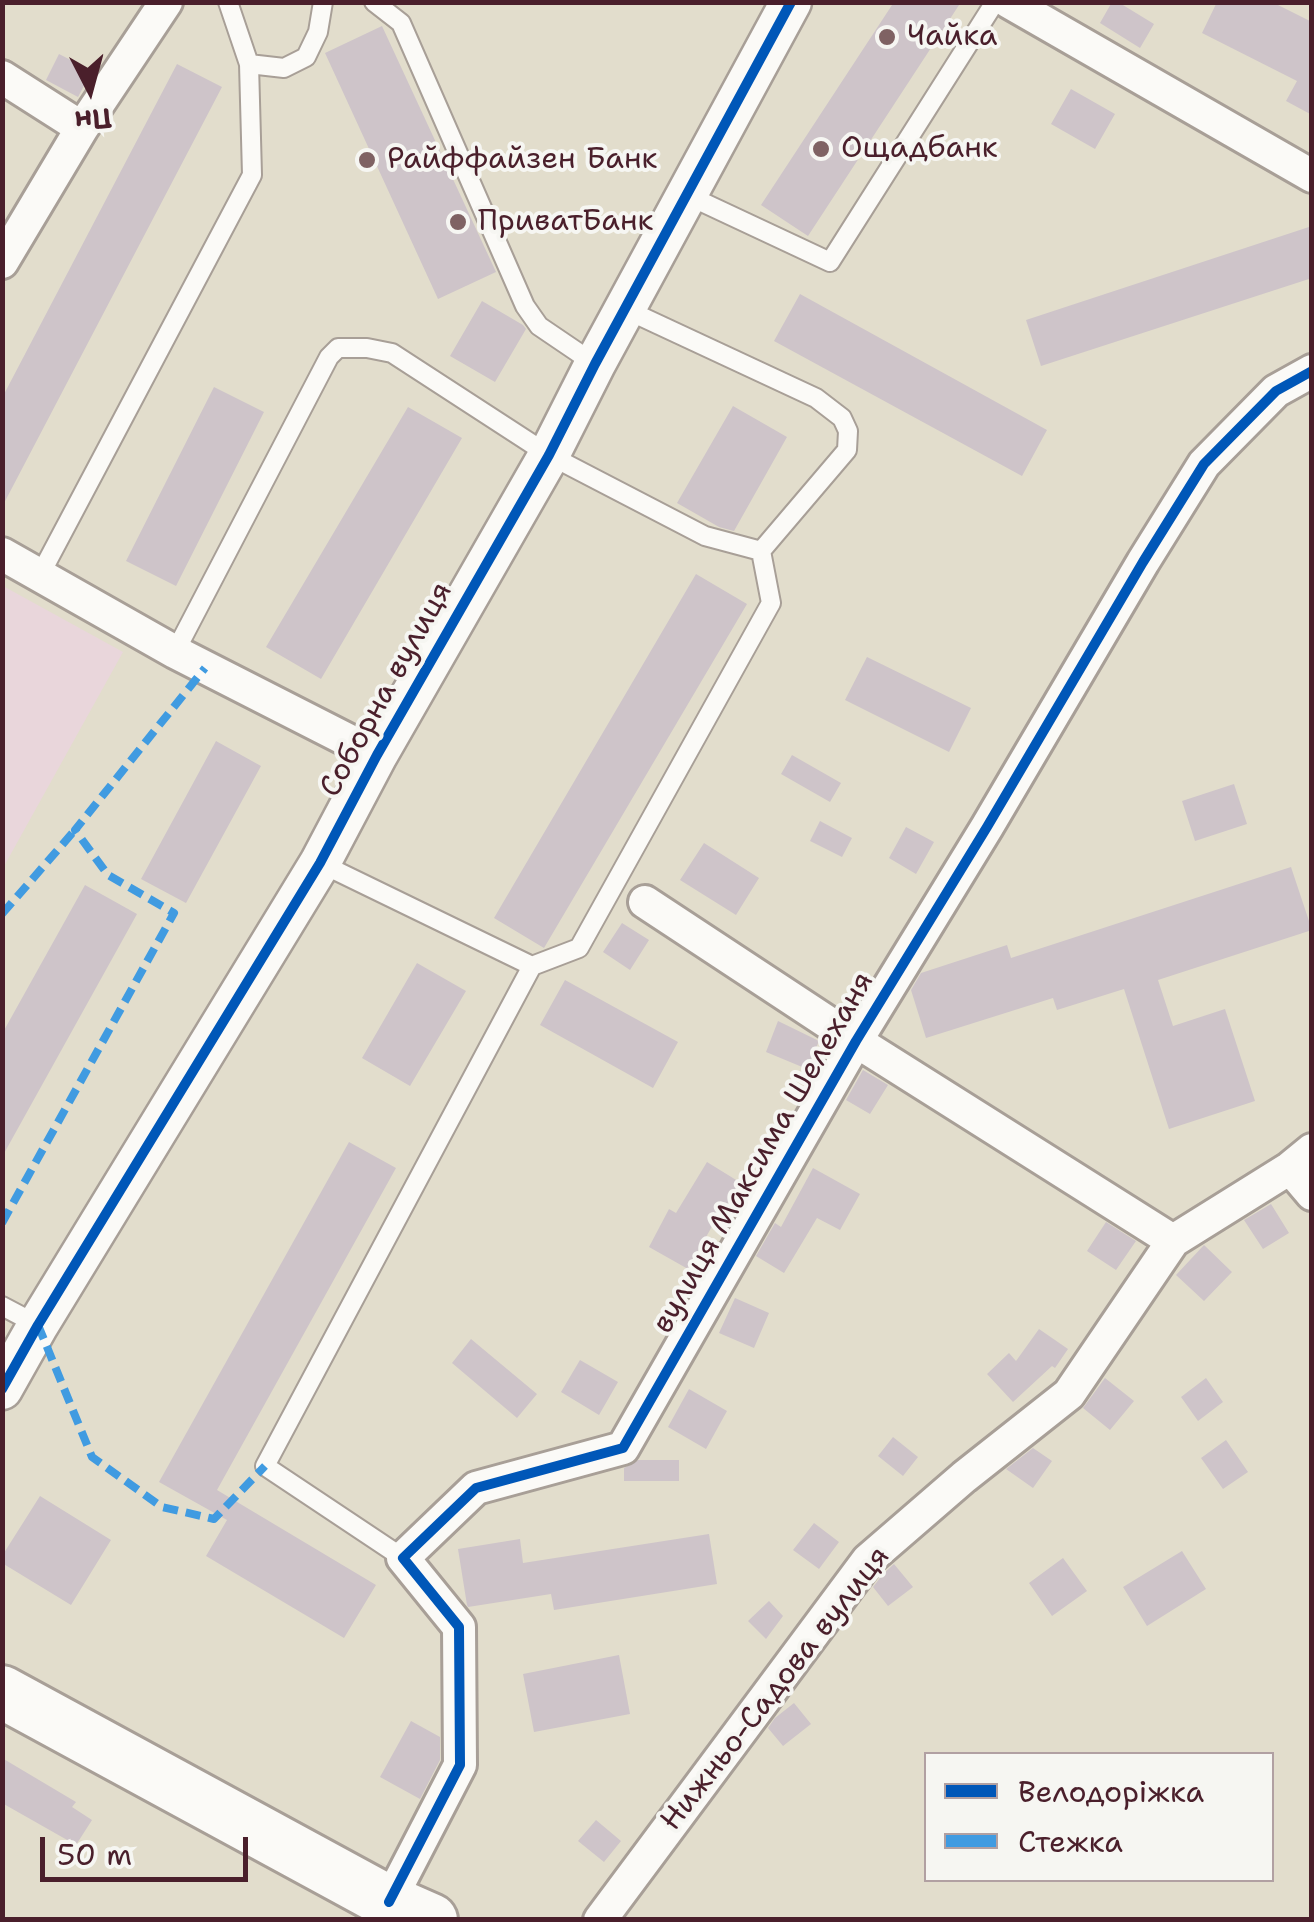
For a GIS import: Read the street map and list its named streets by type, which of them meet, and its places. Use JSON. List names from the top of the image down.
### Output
{
  "streets": {
    "street": ["Соборна вулиця", "вулиця Максима Шелеханя", "Нижньо-Садова вулиця"]
  },
  "places": [
    "Чайка",
    "Ощадбанк",
    "Райффайзен Банк",
    "ПриватБанк"
  ],
  "legend": ["Велодоріжка", "Стежка"],
  "scale_bar": "50 m",
  "north": "bottom"
}
